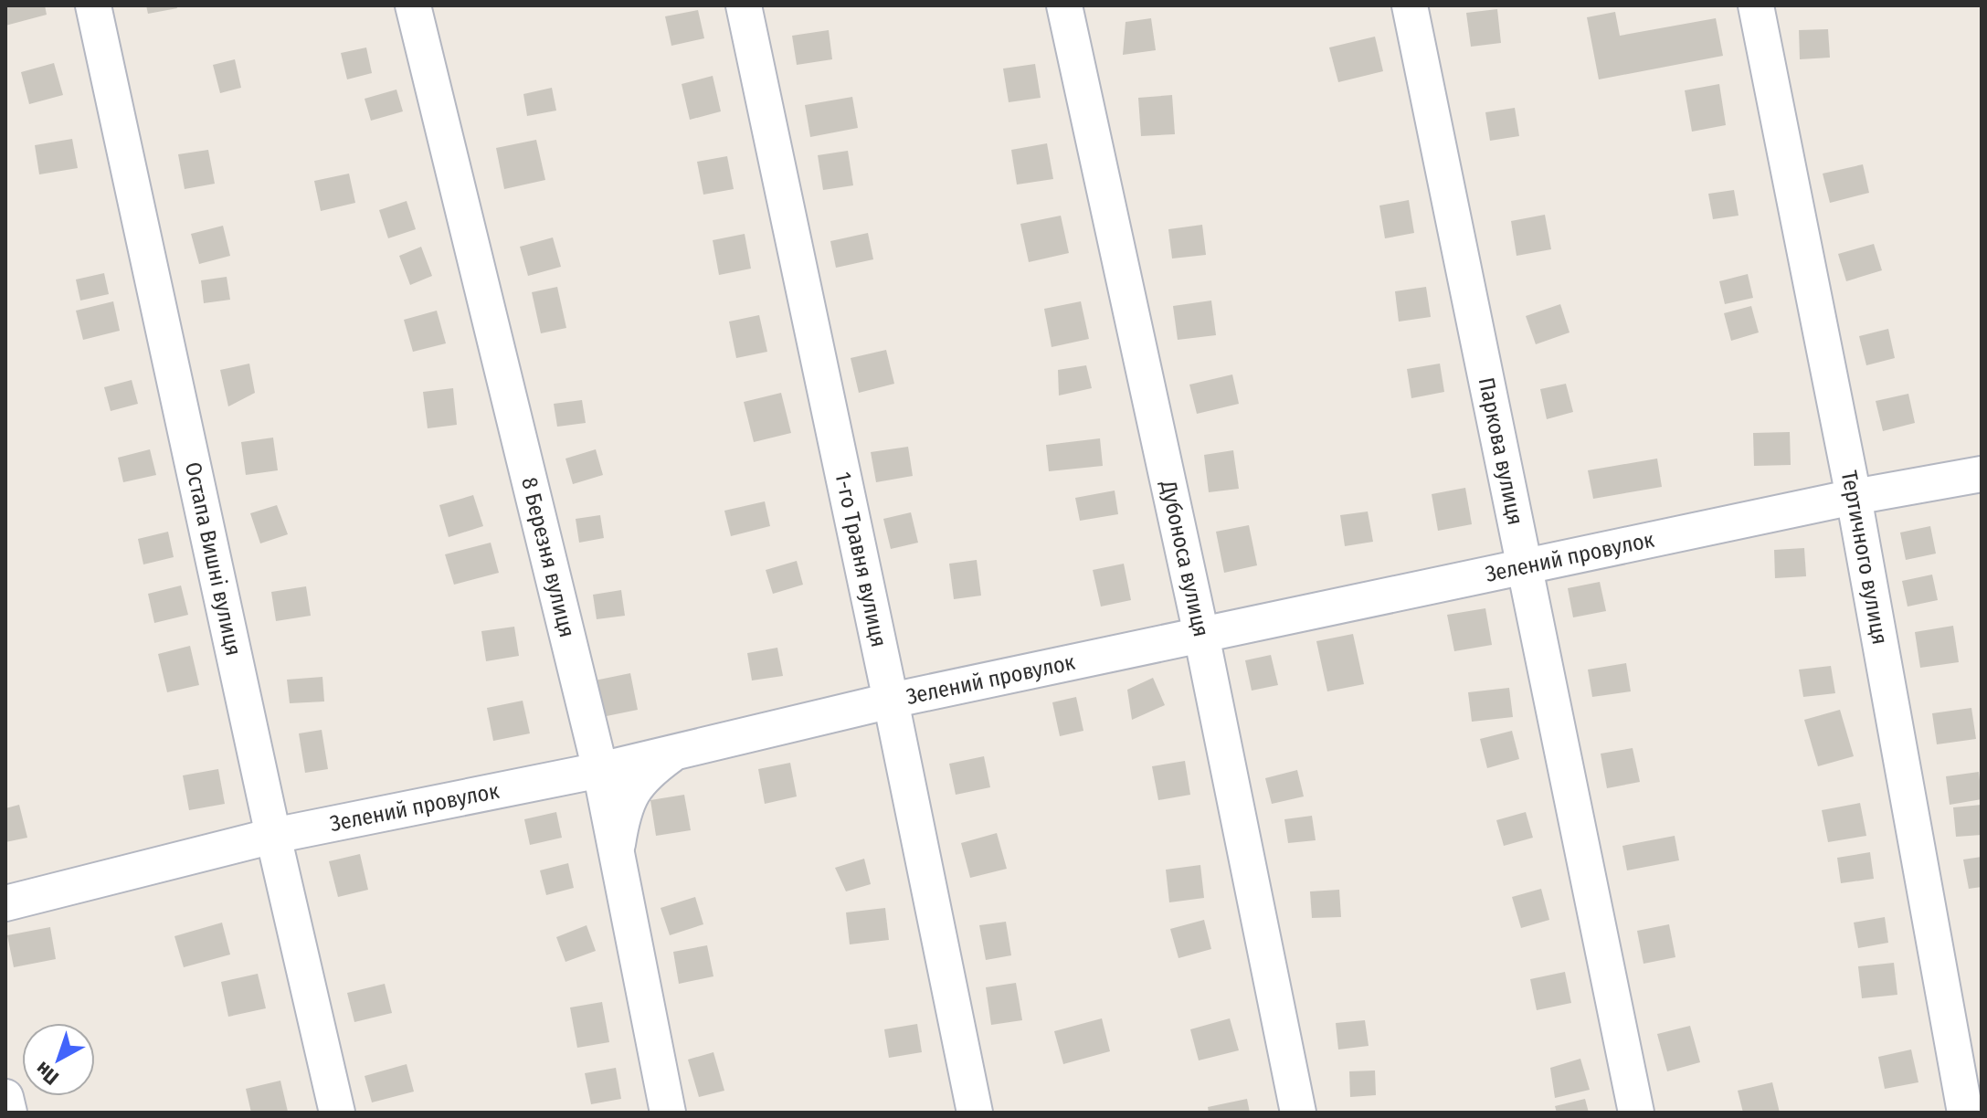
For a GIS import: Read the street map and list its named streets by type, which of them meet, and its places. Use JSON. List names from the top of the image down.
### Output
{
  "streets": {
    "street": [
      "Паркова вулиця",
      "8 Березня вулиця",
      "Дубоноса вулиця",
      "Зелений провулок",
      "Тертичного вулиця",
      "Остапа Вишні вулиця",
      "1-го Травня вулиця"
    ]
  },
  "crossings": [
    ["Паркова вулиця", "Зелений провулок"],
    ["8 Березня вулиця", "Зелений провулок"],
    ["Дубоноса вулиця", "Зелений провулок"],
    ["Зелений провулок", "Тертичного вулиця"],
    ["Зелений провулок", "Остапа Вишні вулиця"],
    ["Зелений провулок", "1-го Травня вулиця"]
  ],
  "north": "bottom left"
}
